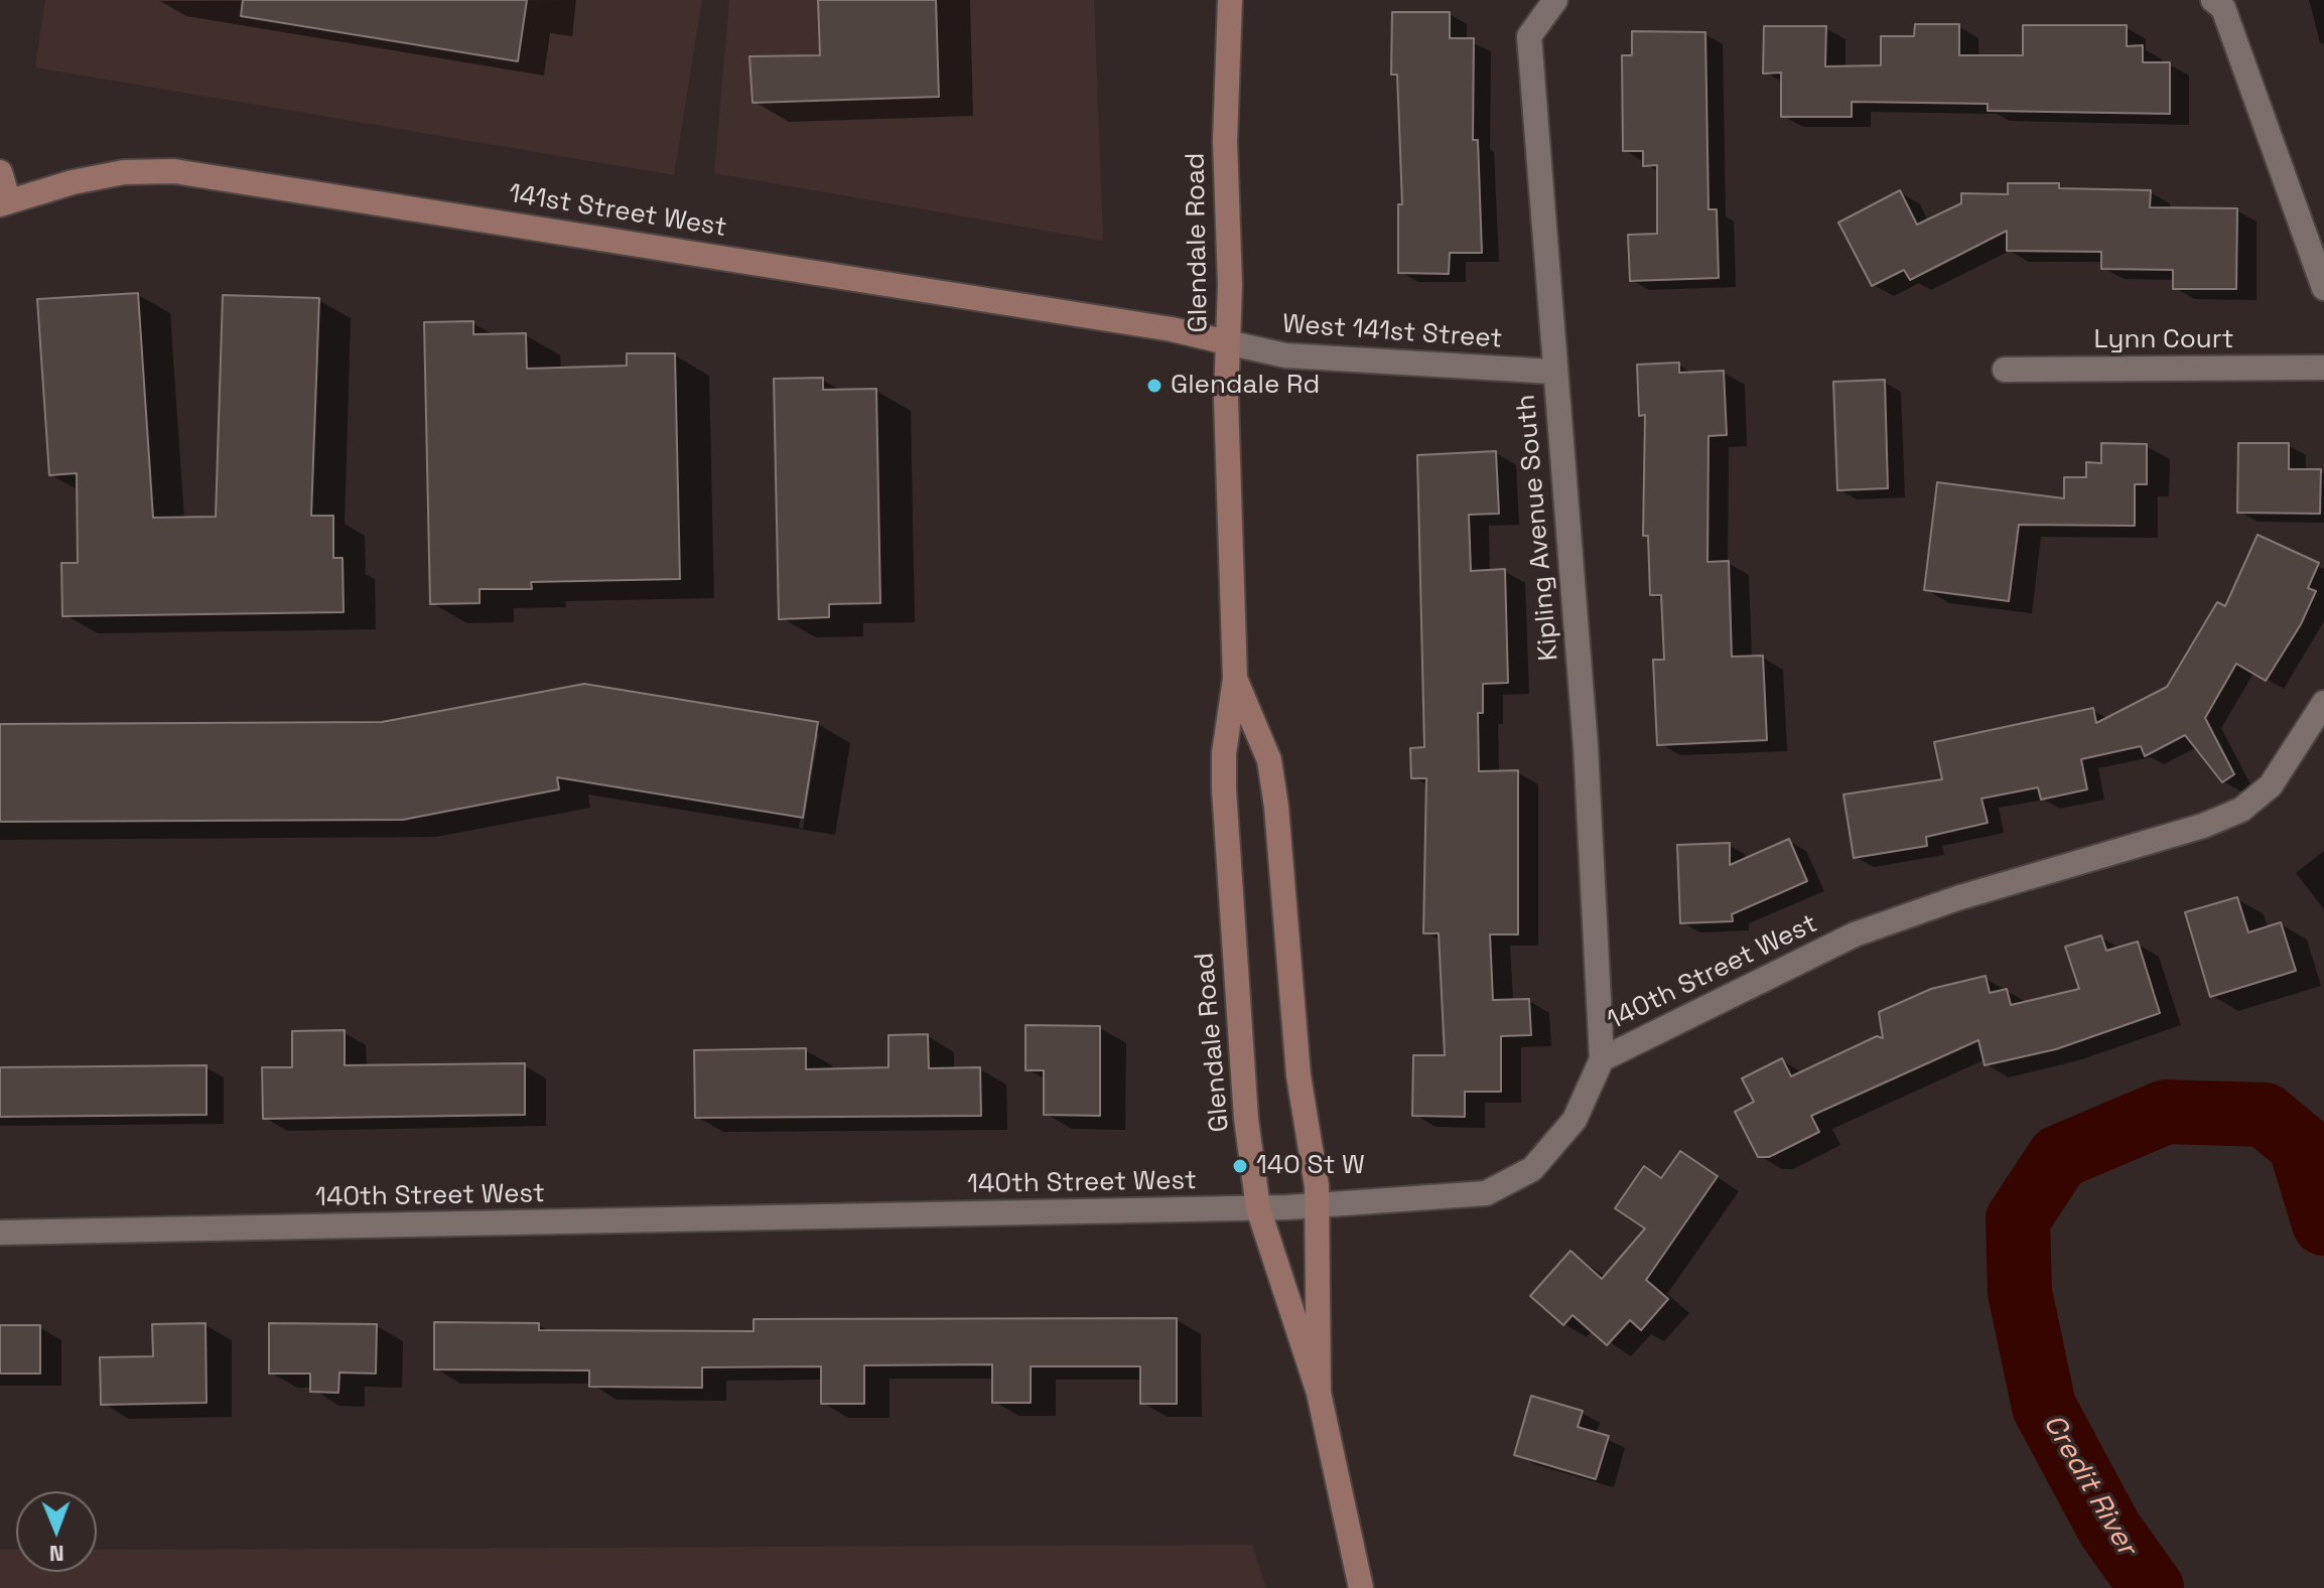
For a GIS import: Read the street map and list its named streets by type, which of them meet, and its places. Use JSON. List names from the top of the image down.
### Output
{
  "streets": {
    "main road": ["141st Street West", "Glendale Road"],
    "street": [
      "West 141st Street",
      "Lynn Court",
      "Kipling Avenue South",
      "140th Street West"
    ]
  },
  "crossings": [
    ["141st Street West", "Glendale Road"],
    ["141st Street West", "West 141st Street"],
    ["Glendale Road", "West 141st Street"],
    ["Glendale Road", "140th Street West"],
    ["West 141st Street", "Kipling Avenue South"],
    ["Kipling Avenue South", "140th Street West"]
  ],
  "water": ["Credit River"],
  "places": ["Glendale Rd", "140 St W"],
  "north": "bottom"
}
